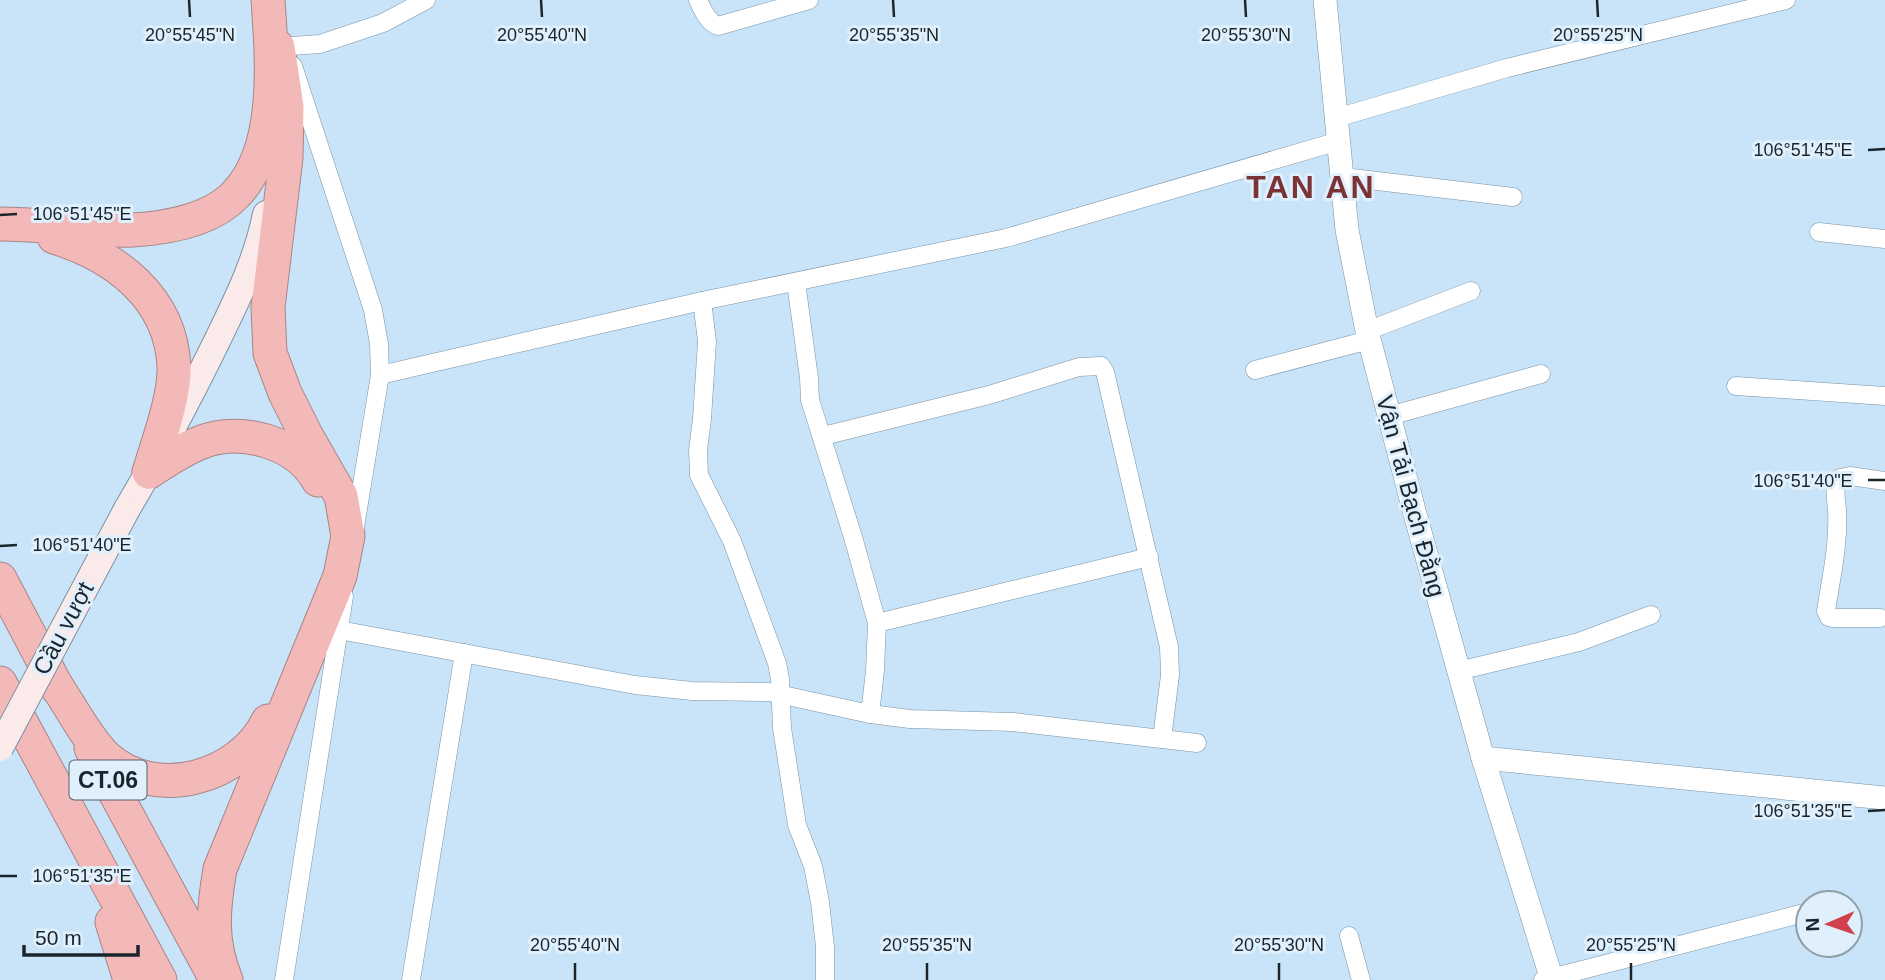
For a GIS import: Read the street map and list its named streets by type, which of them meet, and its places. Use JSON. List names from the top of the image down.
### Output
{
  "streets": {
    "highway": ["CT.06"],
    "main road": ["Cầu vượt"],
    "street": ["Vận Tải Bạch Đằng"]
  },
  "crossings": [
    ["Cầu vượt", "CT.06"]
  ],
  "districts": ["TAN AN"],
  "scale_bar": "50 m",
  "north": "left",
  "coordinates": [
    "20°55'45\"N",
    "20°55'40\"N",
    "20°55'35\"N",
    "20°55'30\"N",
    "20°55'25\"N",
    "106°51'45\"E",
    "106°51'40\"E",
    "106°51'35\"E"
  ]
}
